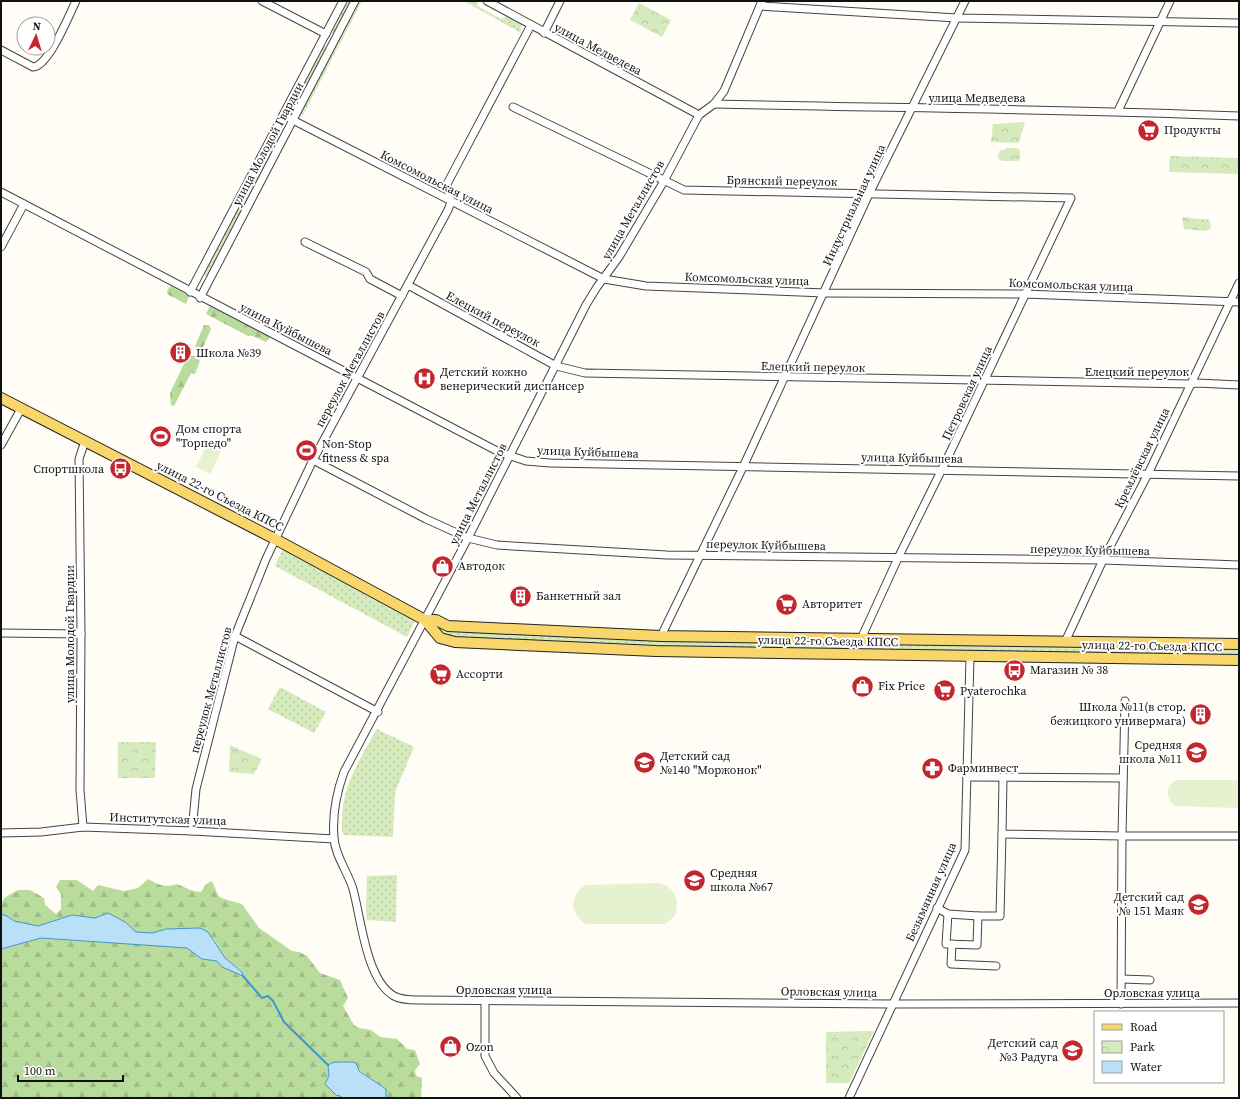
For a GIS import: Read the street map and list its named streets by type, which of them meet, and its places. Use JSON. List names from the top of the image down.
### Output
{
  "streets": {
    "main road": ["улица 22-го Съезда КПСС"],
    "street": [
      "улица Медведева",
      "улица Молодой Гвардии",
      "Брянский переулок",
      "Комсомольская улица",
      "Индустриальная улица",
      "улица Металлистов",
      "Елецкий переулок",
      "улица Куйбышева",
      "переулок Металлистов",
      "Петровская улица",
      "Кремлёвская улица",
      "переулок Куйбышева",
      "Институтская улица",
      "Безымянная улица",
      "Орловская улица"
    ]
  },
  "crossings": [
    ["улица Медведева", "Индустриальная улица"],
    ["улица Медведева", "улица Металлистов"],
    ["улица Молодой Гвардии", "Комсомольская улица"],
    ["улица Молодой Гвардии", "улица Куйбышева"],
    ["улица Молодой Гвардии", "улица 22-го Съезда КПСС"],
    ["улица Молодой Гвардии", "Институтская улица"],
    ["Брянский переулок", "Индустриальная улица"],
    ["Брянский переулок", "улица Металлистов"],
    ["Брянский переулок", "Петровская улица"],
    ["Комсомольская улица", "Индустриальная улица"],
    ["Комсомольская улица", "улица Металлистов"],
    ["Комсомольская улица", "переулок Металлистов"],
    ["Комсомольская улица", "Петровская улица"],
    ["Комсомольская улица", "Кремлёвская улица"],
    ["Индустриальная улица", "Елецкий переулок"],
    ["Индустриальная улица", "улица Куйбышева"],
    ["Индустриальная улица", "улица 22-го Съезда КПСС"],
    ["Индустриальная улица", "переулок Куйбышева"],
    ["улица Металлистов", "Елецкий переулок"],
    ["улица Металлистов", "улица Куйбышева"],
    ["улица Металлистов", "улица 22-го Съезда КПСС"],
    ["улица Металлистов", "переулок Куйбышева"],
    ["улица Металлистов", "Институтская улица"],
    ["улица Металлистов", "Орловская улица"],
    ["Елецкий переулок", "переулок Металлистов"],
    ["Елецкий переулок", "Петровская улица"],
    ["Елецкий переулок", "Кремлёвская улица"],
    ["улица Куйбышева", "переулок Металлистов"],
    ["улица Куйбышева", "Петровская улица"],
    ["улица Куйбышева", "Кремлёвская улица"],
    ["переулок Металлистов", "улица 22-го Съезда КПСС"],
    ["переулок Металлистов", "переулок Куйбышева"],
    ["переулок Металлистов", "Институтская улица"],
    ["Петровская улица", "улица 22-го Съезда КПСС"],
    ["Петровская улица", "переулок Куйбышева"],
    ["Кремлёвская улица", "улица 22-го Съезда КПСС"],
    ["Кремлёвская улица", "переулок Куйбышева"],
    ["улица 22-го Съезда КПСС", "Безымянная улица"],
    ["Безымянная улица", "Орловская улица"]
  ],
  "places": {
    "supermarket": [
      "Продукты",
      "Авторитет",
      "Ассорти",
      "Pyaterochka"
    ],
    "building": ["Школа №39", "Банкетный зал", "Школа №11(в стор. бежицкого универмага)"],
    "hospital": ["Детский кожно венерический диспансер"],
    "sports": ["Дом спорта \"Торпедо\"", "Non-Stop fitness & spa"],
    "bus stop": ["Спортшкола", "Магазин № 38"],
    "shop": ["Автодок", "Fix Price", "Ozon"],
    "school or university": [
      "Средняя школа №11",
      "Детский сад №140 \"Моржонок\"",
      "Средняя школа №67",
      "Детский сад № 151 Маяк",
      "Детский сад №3 Радуга"
    ],
    "pharmacy": ["Фарминвест"]
  },
  "legend": ["Road", "Park", "Water"],
  "scale_bar": "100 m",
  "north": "top"
}
